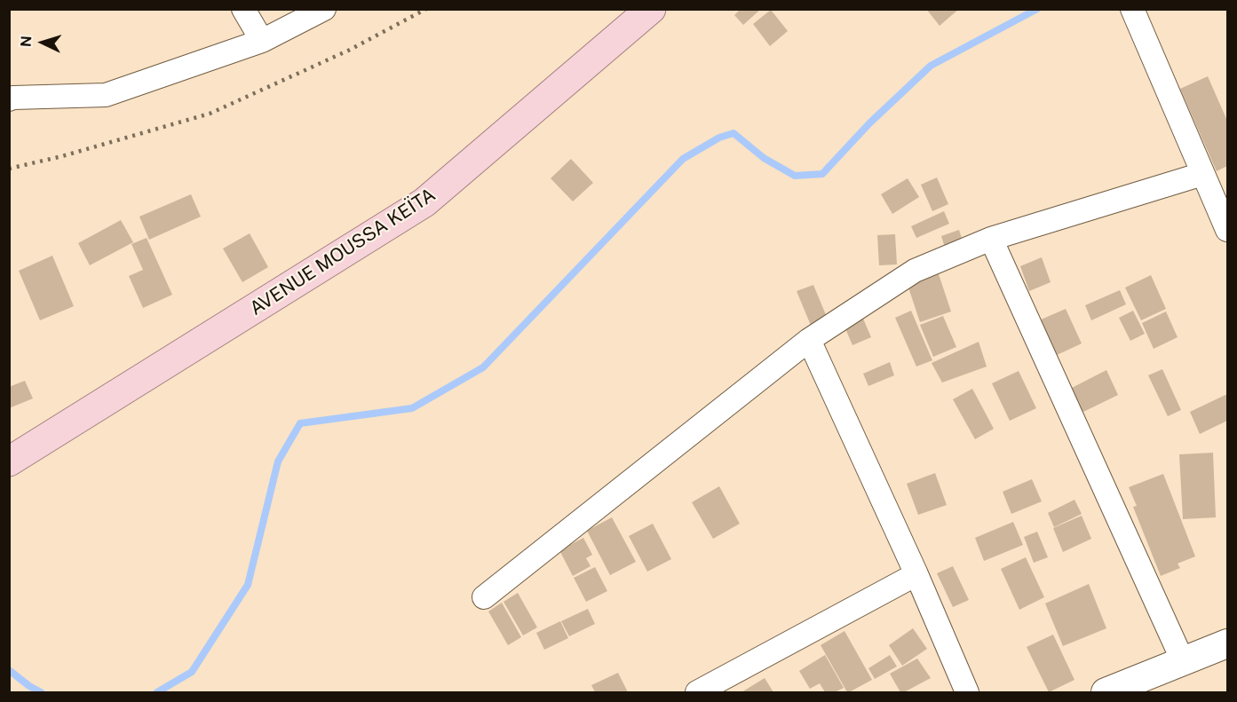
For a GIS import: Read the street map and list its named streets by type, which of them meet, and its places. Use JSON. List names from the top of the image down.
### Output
{
  "streets": {
    "main road": ["AVENUE MOUSSA KEÏTA"]
  },
  "north": "left"
}
